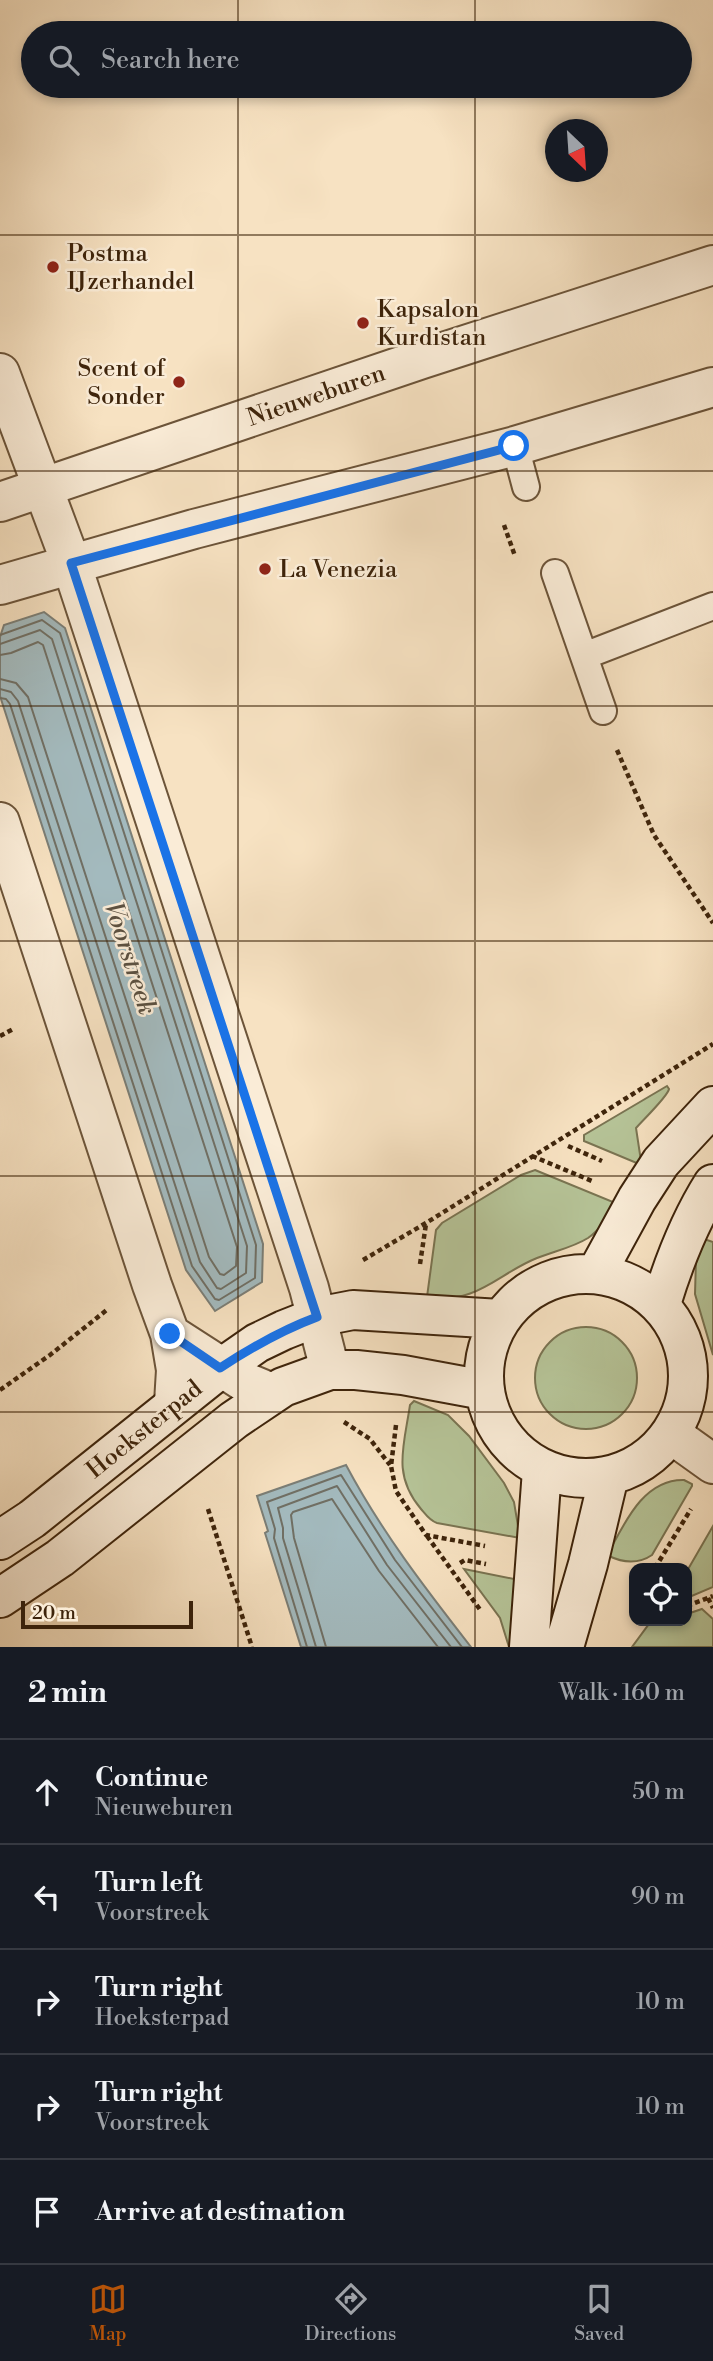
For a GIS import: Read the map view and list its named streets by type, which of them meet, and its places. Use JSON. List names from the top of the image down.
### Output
{
  "streets": {
    "street": ["Nieuweburen", "Hoeksterpad"]
  },
  "water": ["Voorstreek"],
  "places": [
    "Postma IJzerhandel",
    "Kapsalon Kurdistan",
    "Scent of Sonder",
    "La Venezia"
  ],
  "scale_bar": "20 m",
  "north": "bottom right",
  "page": {
    "search": "Search here",
    "scale": "20 m",
    "heading": ["2 min", "Walk · 160 m"],
    "list": [
      ["Continue", "Nieuweburen", "50 m"],
      ["Turn left", "Voorstreek", "90 m"],
      ["Turn right", "Hoeksterpad", "10 m"],
      ["Turn right", "Voorstreek", "10 m"],
      "Arrive at destination"
    ],
    "nav": ["Map", "Directions", "Saved"]
  }
}
